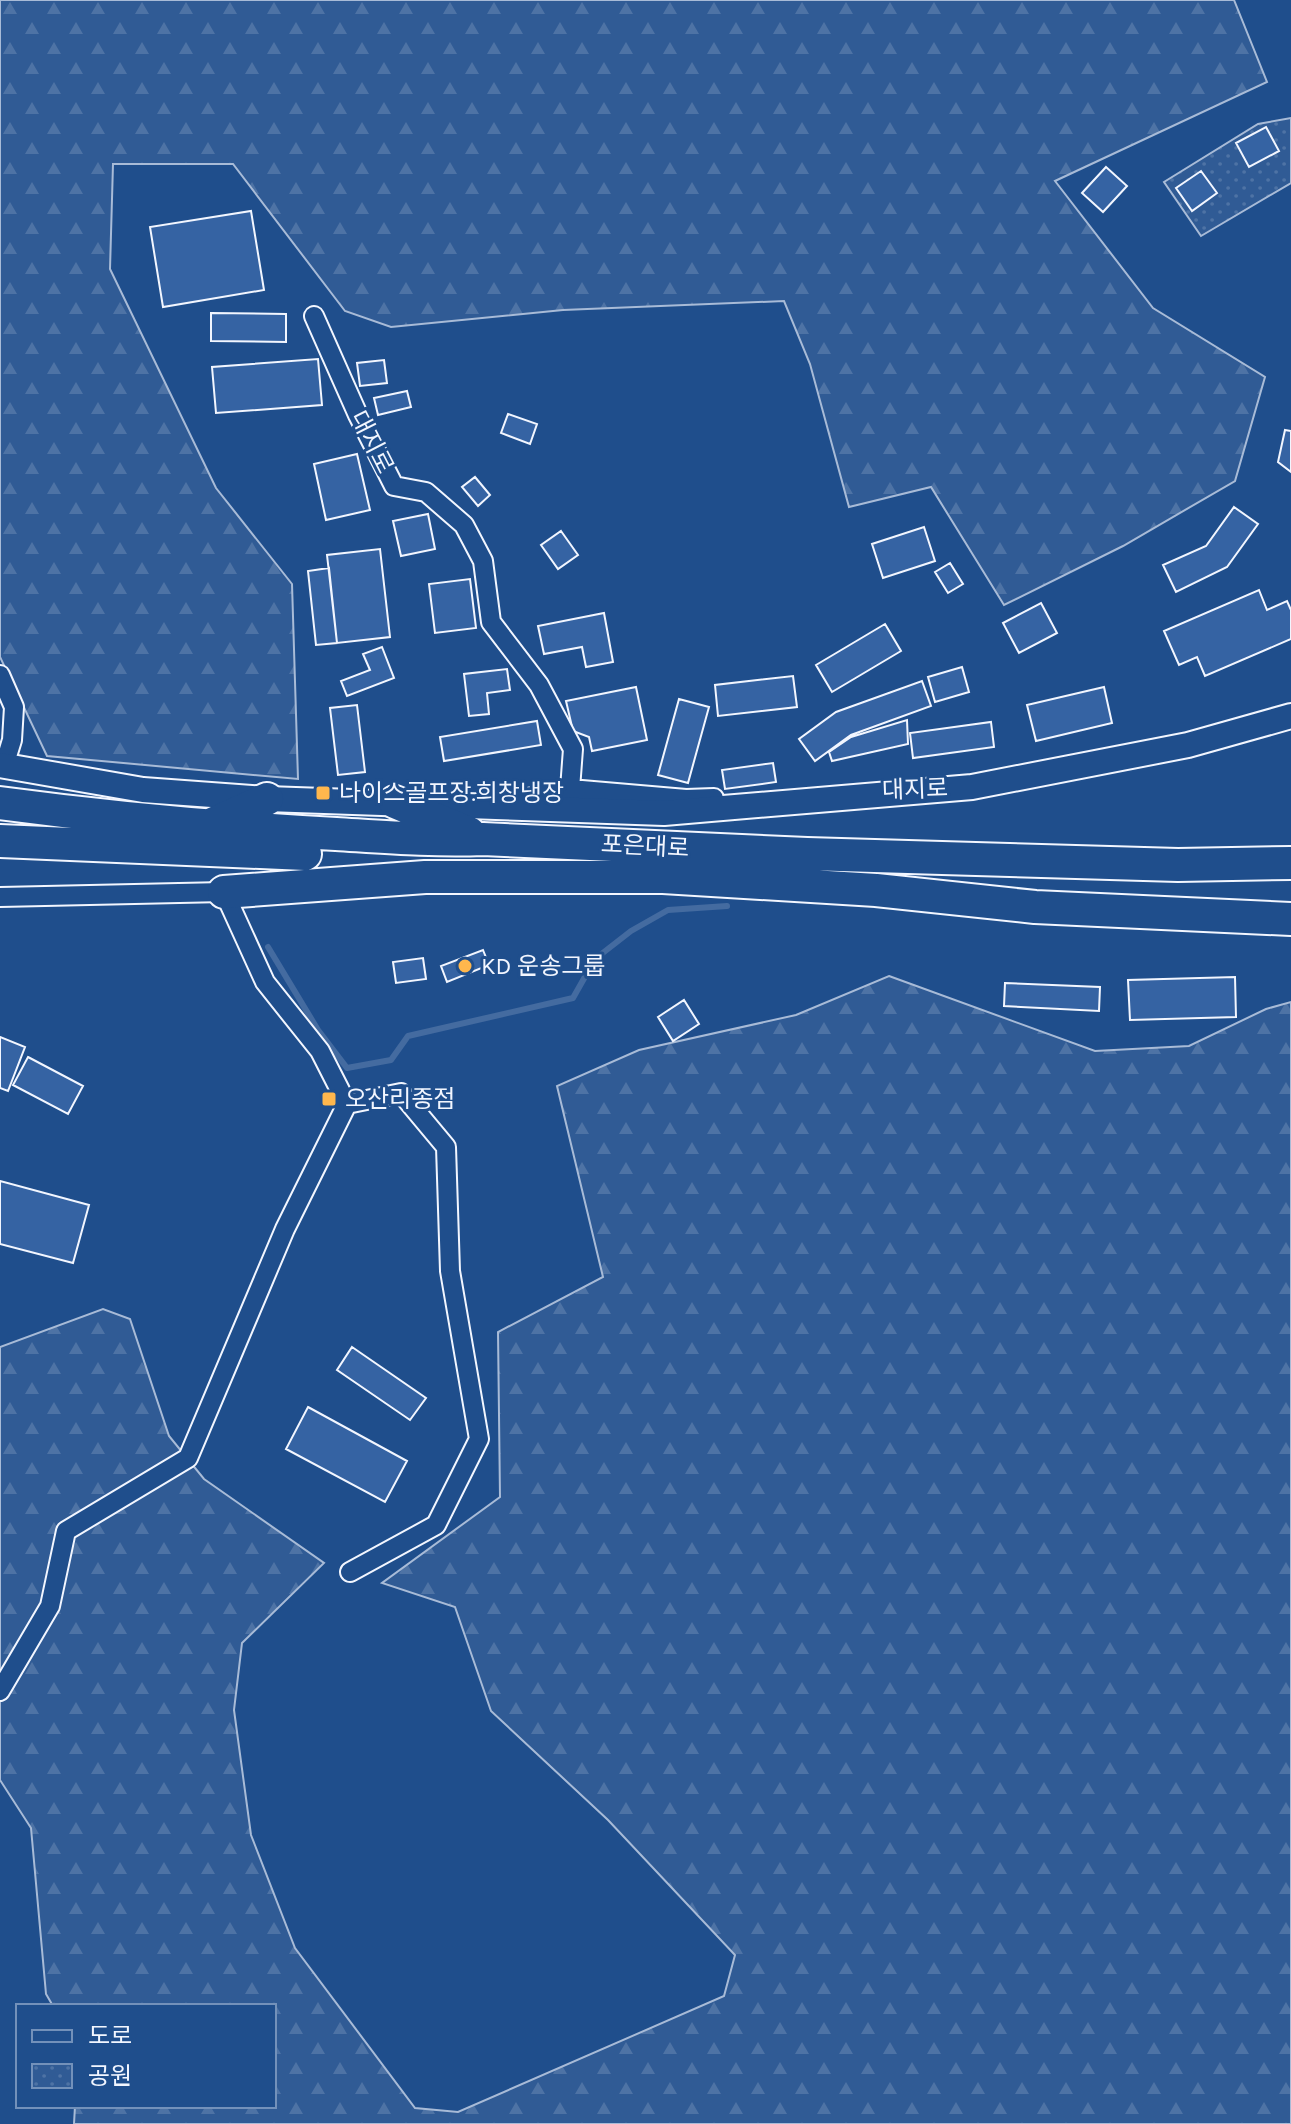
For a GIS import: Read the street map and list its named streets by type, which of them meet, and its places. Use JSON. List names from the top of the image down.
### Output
{
  "streets": {
    "highway": ["포은대로"],
    "main road": ["대지로"]
  },
  "places": {
    "transit": ["나이스골프장.희창냉장", "오산리종점"],
    "other": ["KD 운송그룹"]
  },
  "legend": ["도로", "공원"]
}
